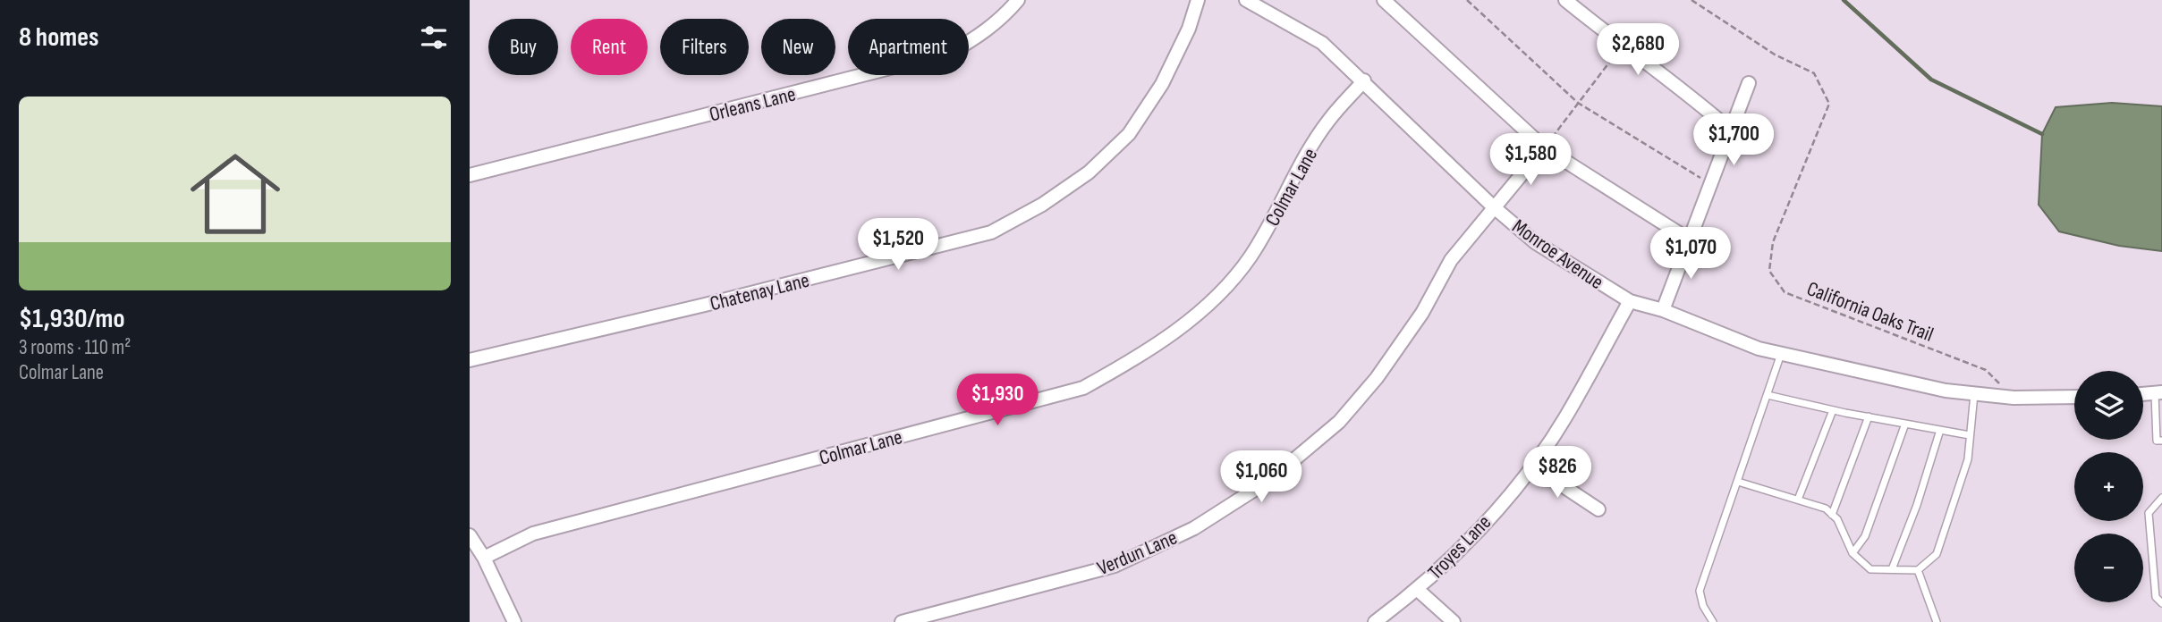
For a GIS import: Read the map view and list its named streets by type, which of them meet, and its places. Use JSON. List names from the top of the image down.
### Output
{
  "streets": {
    "street": [
      "Orleans Lane",
      "Colmar Lane",
      "Monroe Avenue",
      "Chatenay Lane",
      "Troyes Lane",
      "Verdun Lane"
    ],
    "path": ["California Oaks Trail"]
  },
  "crossings": [
    ["Colmar Lane", "Monroe Avenue"],
    ["Monroe Avenue", "California Oaks Trail"],
    ["Monroe Avenue", "Troyes Lane"],
    ["Monroe Avenue", "Verdun Lane"]
  ],
  "page": {
    "heading": "8 homes",
    "chip": [
      "Buy",
      "Rent",
      "Filters",
      "New",
      "Apartment"
    ],
    "price": [
      "$2,680",
      "$1,700",
      "$1,580",
      "$1,520",
      "$1,070",
      "$1,930",
      "$826",
      "$1,060"
    ],
    "list": [
      {
        "name": "$1,930/mo",
        "note": "3 rooms · 110 m² · Colmar Lane"
      }
    ],
    "map_buttons": ["+", "−"]
  }
}
